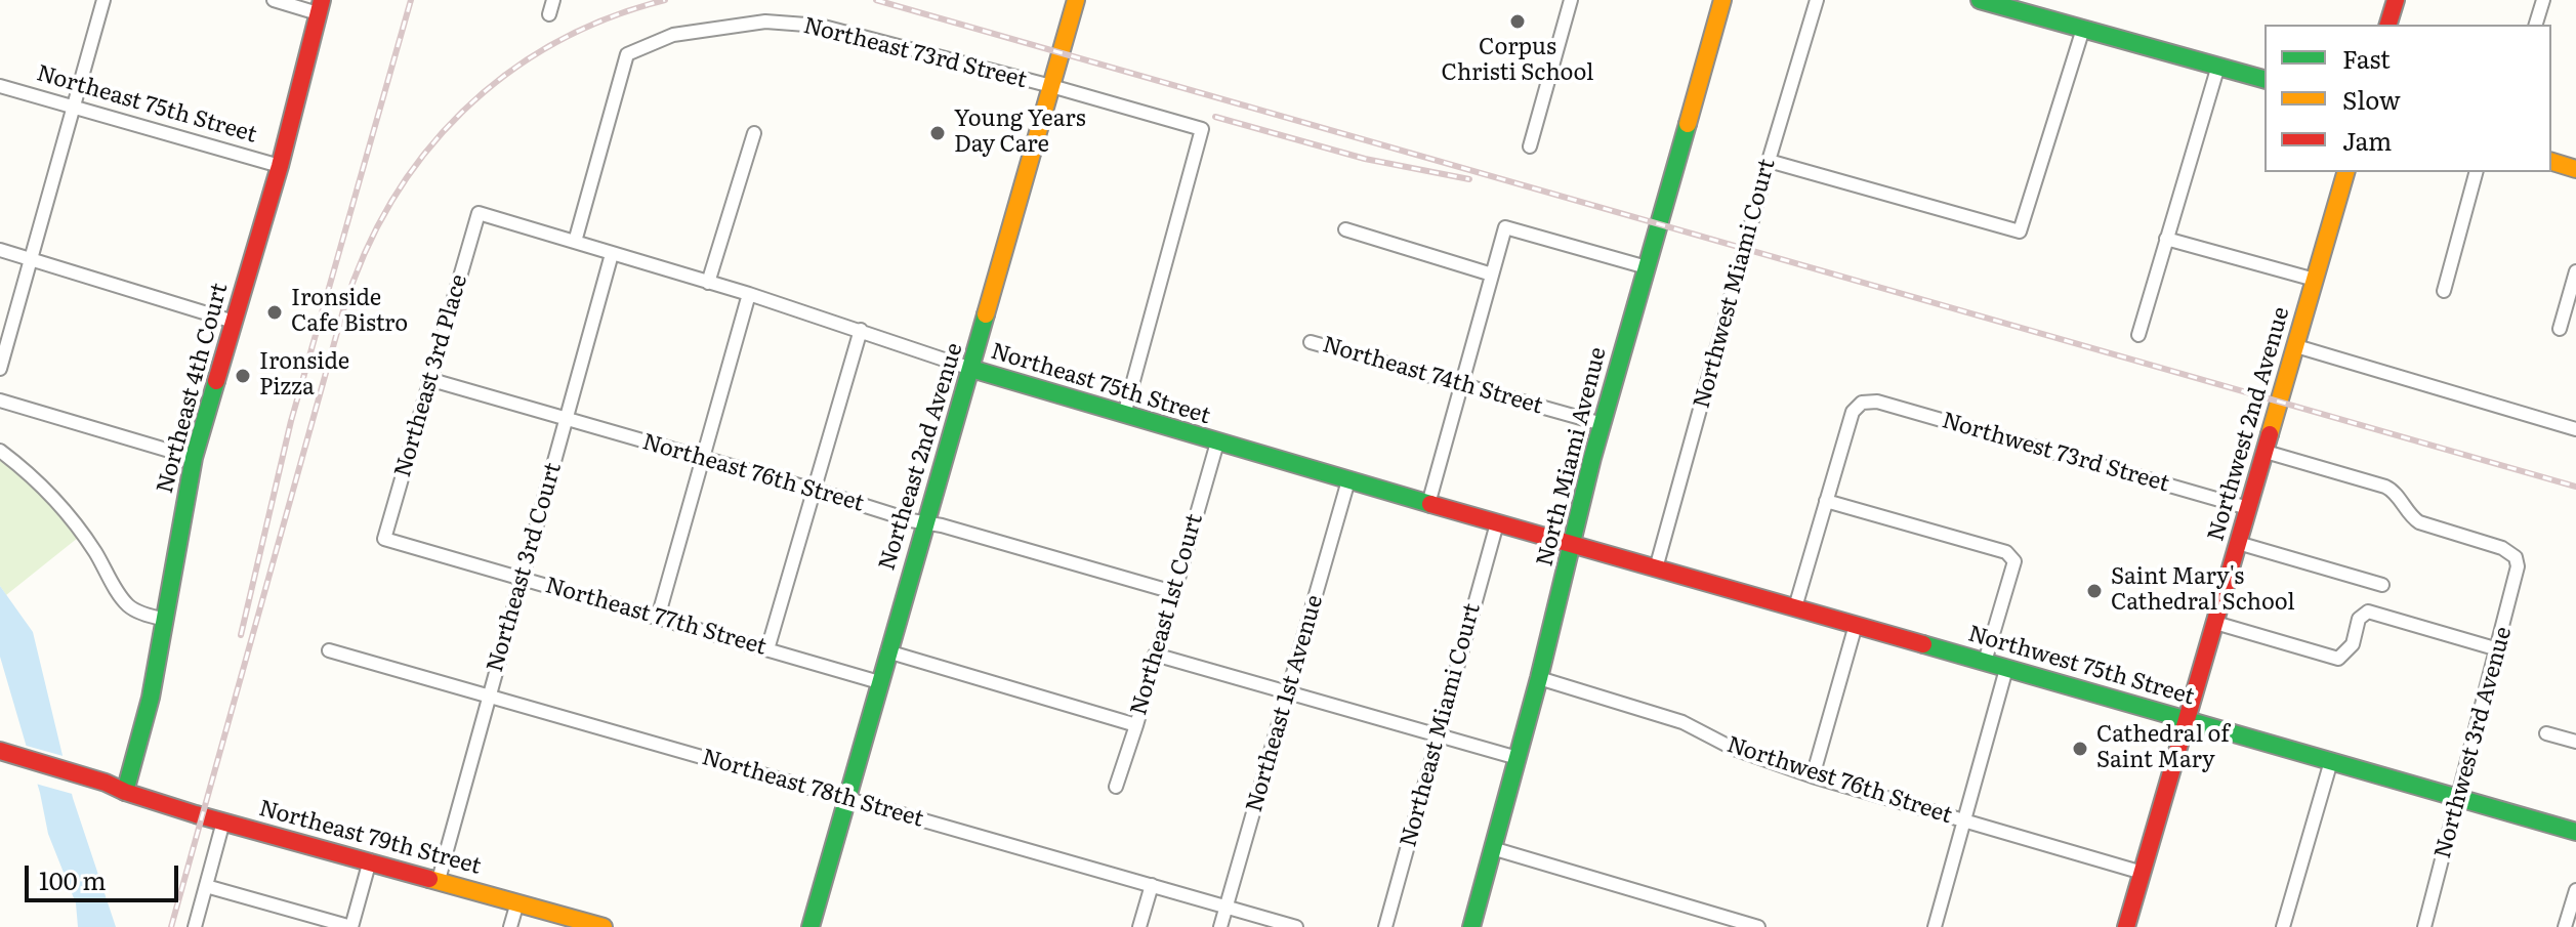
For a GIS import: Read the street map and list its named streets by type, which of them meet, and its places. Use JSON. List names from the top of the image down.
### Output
{
  "streets": {
    "street": [
      "Northeast 73rd Street",
      "Northeast 75th Street",
      "Northwest Miami Court",
      "Northeast 3rd Place",
      "Northeast 74th Street",
      "Northeast 4th Court",
      "Northwest 2nd Avenue",
      "Northwest 73rd Street",
      "Northeast 2nd Avenue",
      "North Miami Avenue",
      "Northeast 76th Street",
      "Northeast 3rd Court",
      "Northeast 1st Court",
      "Northeast 77th Street",
      "Northwest 75th Street",
      "Northeast 1st Avenue",
      "Northeast Miami Court",
      "Northwest 3rd Avenue",
      "Northwest 76th Street",
      "Northeast 78th Street",
      "Northeast 79th Street"
    ]
  },
  "crossings": [
    ["Northeast 73rd Street", "Northeast 75th Street"],
    ["Northeast 73rd Street", "Northeast 2nd Avenue"],
    ["Northeast 75th Street", "Northeast 3rd Place"],
    ["Northeast 75th Street", "Northeast 4th Court"],
    ["Northeast 75th Street", "Northeast 2nd Avenue"],
    ["Northeast 75th Street", "North Miami Avenue"],
    ["Northeast 75th Street", "Northeast 3rd Court"],
    ["Northeast 75th Street", "Northeast 1st Court"],
    ["Northeast 75th Street", "Northwest 75th Street"],
    ["Northeast 75th Street", "Northeast 1st Avenue"],
    ["Northeast 75th Street", "Northeast Miami Court"],
    ["Northwest Miami Court", "Northwest 75th Street"],
    ["Northeast 3rd Place", "Northeast 76th Street"],
    ["Northeast 3rd Place", "Northeast 77th Street"],
    ["Northeast 74th Street", "North Miami Avenue"],
    ["Northeast 4th Court", "Northeast 79th Street"],
    ["Northwest 2nd Avenue", "Northwest 73rd Street"],
    ["Northwest 2nd Avenue", "Northwest 75th Street"],
    ["Northwest 2nd Avenue", "Northwest 3rd Avenue"],
    ["Northwest 2nd Avenue", "Northwest 76th Street"],
    ["Northeast 2nd Avenue", "Northeast 76th Street"],
    ["Northeast 2nd Avenue", "Northeast 77th Street"],
    ["Northeast 2nd Avenue", "Northeast 78th Street"],
    ["North Miami Avenue", "Northwest 75th Street"],
    ["North Miami Avenue", "Northwest 76th Street"],
    ["Northeast 76th Street", "Northeast 3rd Court"],
    ["Northeast 76th Street", "Northeast 1st Court"],
    ["Northeast 3rd Court", "Northeast 77th Street"],
    ["Northeast 3rd Court", "Northeast 78th Street"],
    ["Northeast 3rd Court", "Northeast 79th Street"],
    ["Northwest 75th Street", "Northwest 3rd Avenue"],
    ["Northeast 1st Avenue", "Northeast 78th Street"]
  ],
  "places": [
    "Corpus Christi School",
    "Young Years Day Care",
    "Ironside Cafe Bistro",
    "Ironside Pizza",
    "Saint Mary's Cathedral School",
    "Cathedral of Saint Mary"
  ],
  "legend": ["Fast", "Slow", "Jam"],
  "scale_bar": "100 m"
}
